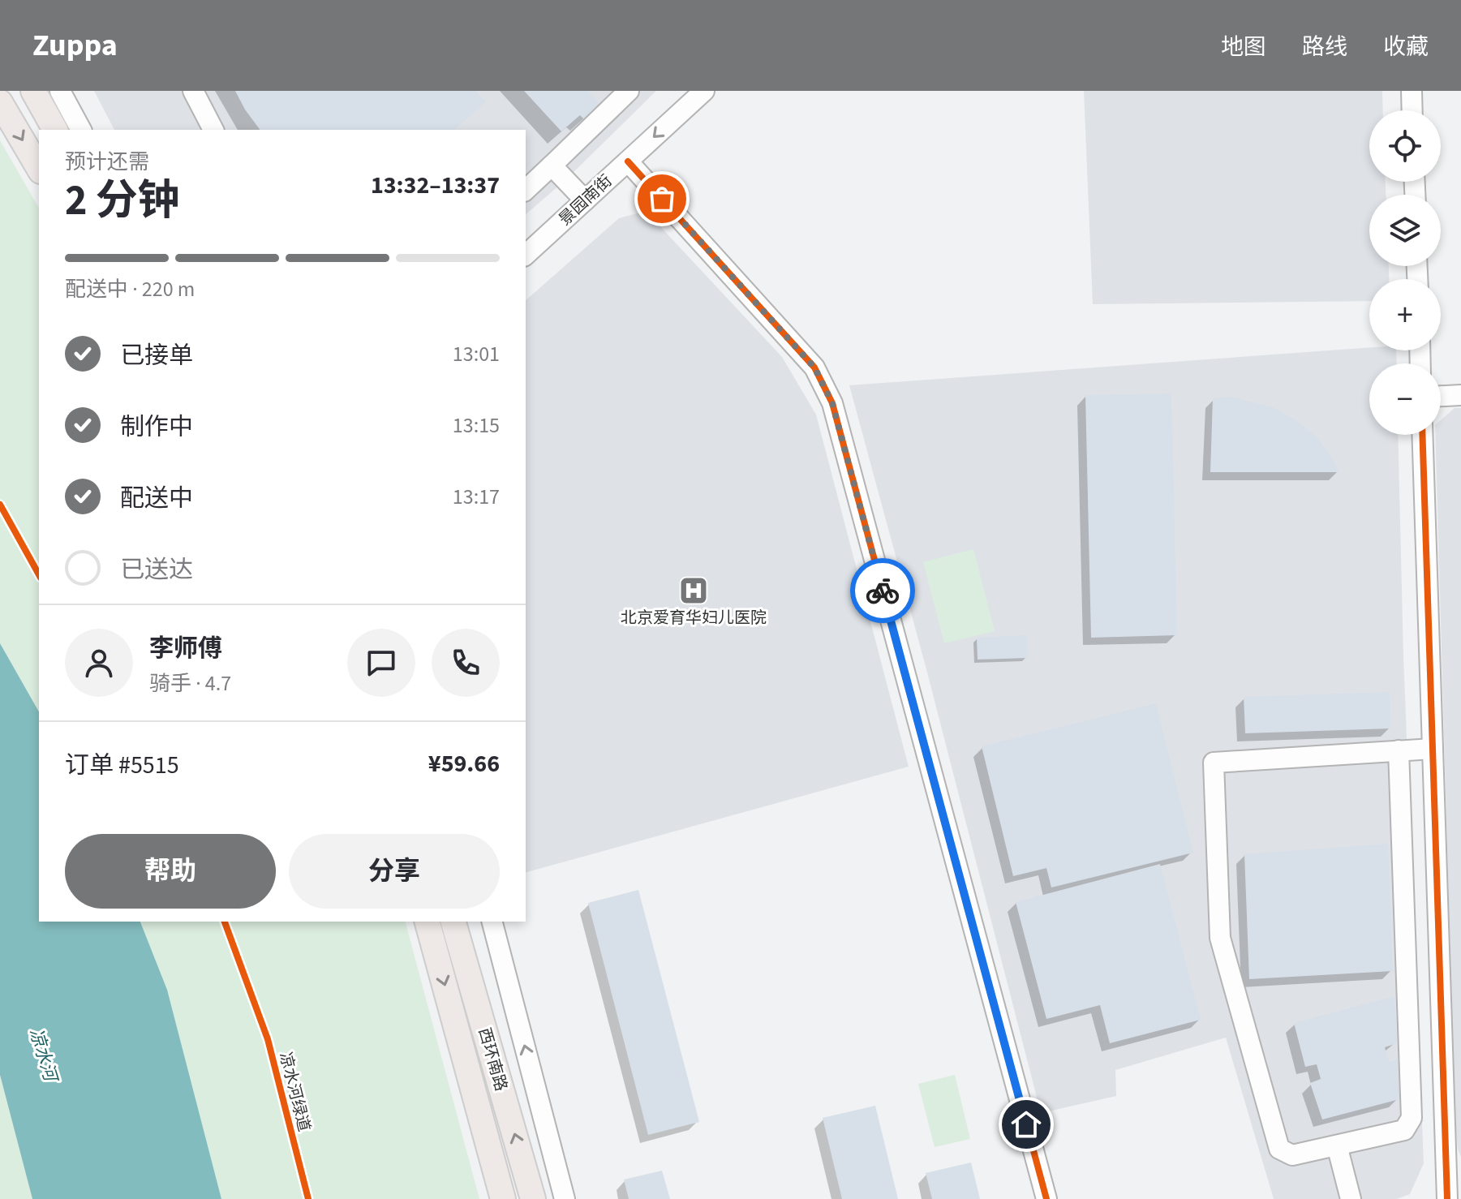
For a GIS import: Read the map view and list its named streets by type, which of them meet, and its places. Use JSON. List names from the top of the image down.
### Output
{
  "streets": {
    "main road": ["西环南路"],
    "street": ["景园南街"],
    "cycle path": ["凉水河绿道"]
  },
  "water": ["凉水河"],
  "places": {
    "hospital": ["北京爱育华妇儿医院"]
  },
  "page": {
    "header": "Zuppa",
    "nav": ["地图", "路线", "收藏"],
    "map_buttons": ["+", "−"],
    "heading": ["2 分钟", "预计还需", "13:32–13:37"],
    "panel": [
      "李师傅",
      "骑手 · 4.7",
      "订单 #5515",
      "¥59.66"
    ],
    "bar": "配送中 · 220 m",
    "list": [
      ["已接单", "13:01"],
      ["制作中", "13:15"],
      ["配送中", "13:17"],
      "已送达"
    ],
    "buttons": ["帮助", "分享"]
  }
}
